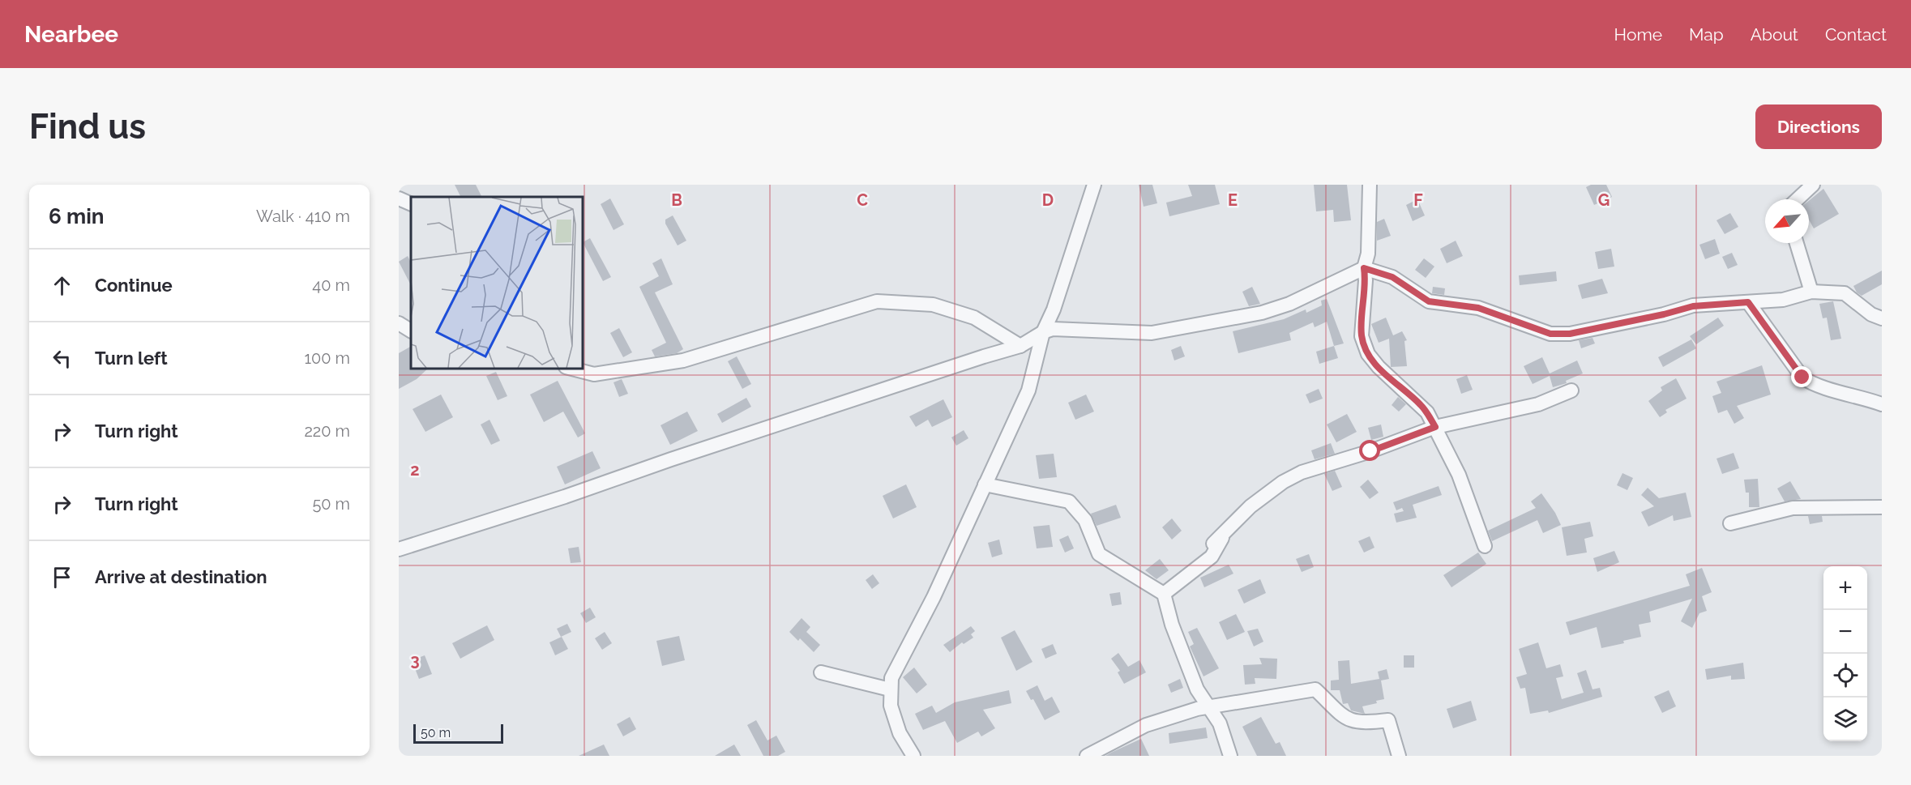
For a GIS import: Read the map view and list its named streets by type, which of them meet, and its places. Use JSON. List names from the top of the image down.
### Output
{
  "scale_bar": "50 m",
  "north": "bottom left",
  "page": {
    "header": "Nearbee",
    "nav": [
      "Home",
      "Map",
      "About",
      "Contact"
    ],
    "buttons": "Directions",
    "title": "Find us",
    "heading": ["6 min", "Walk · 410 m"],
    "list": [
      ["Continue", "40 m"],
      ["Turn left", "100 m"],
      ["Turn right", "220 m"],
      ["Turn right", "50 m"],
      "Arrive at destination"
    ],
    "map_buttons": ["+", "−"],
    "scale": "50 m"
  },
  "grid": {
    "columns": [
      "B",
      "C",
      "D",
      "E",
      "F",
      "G"
    ],
    "rows": ["2", "3"]
  }
}
